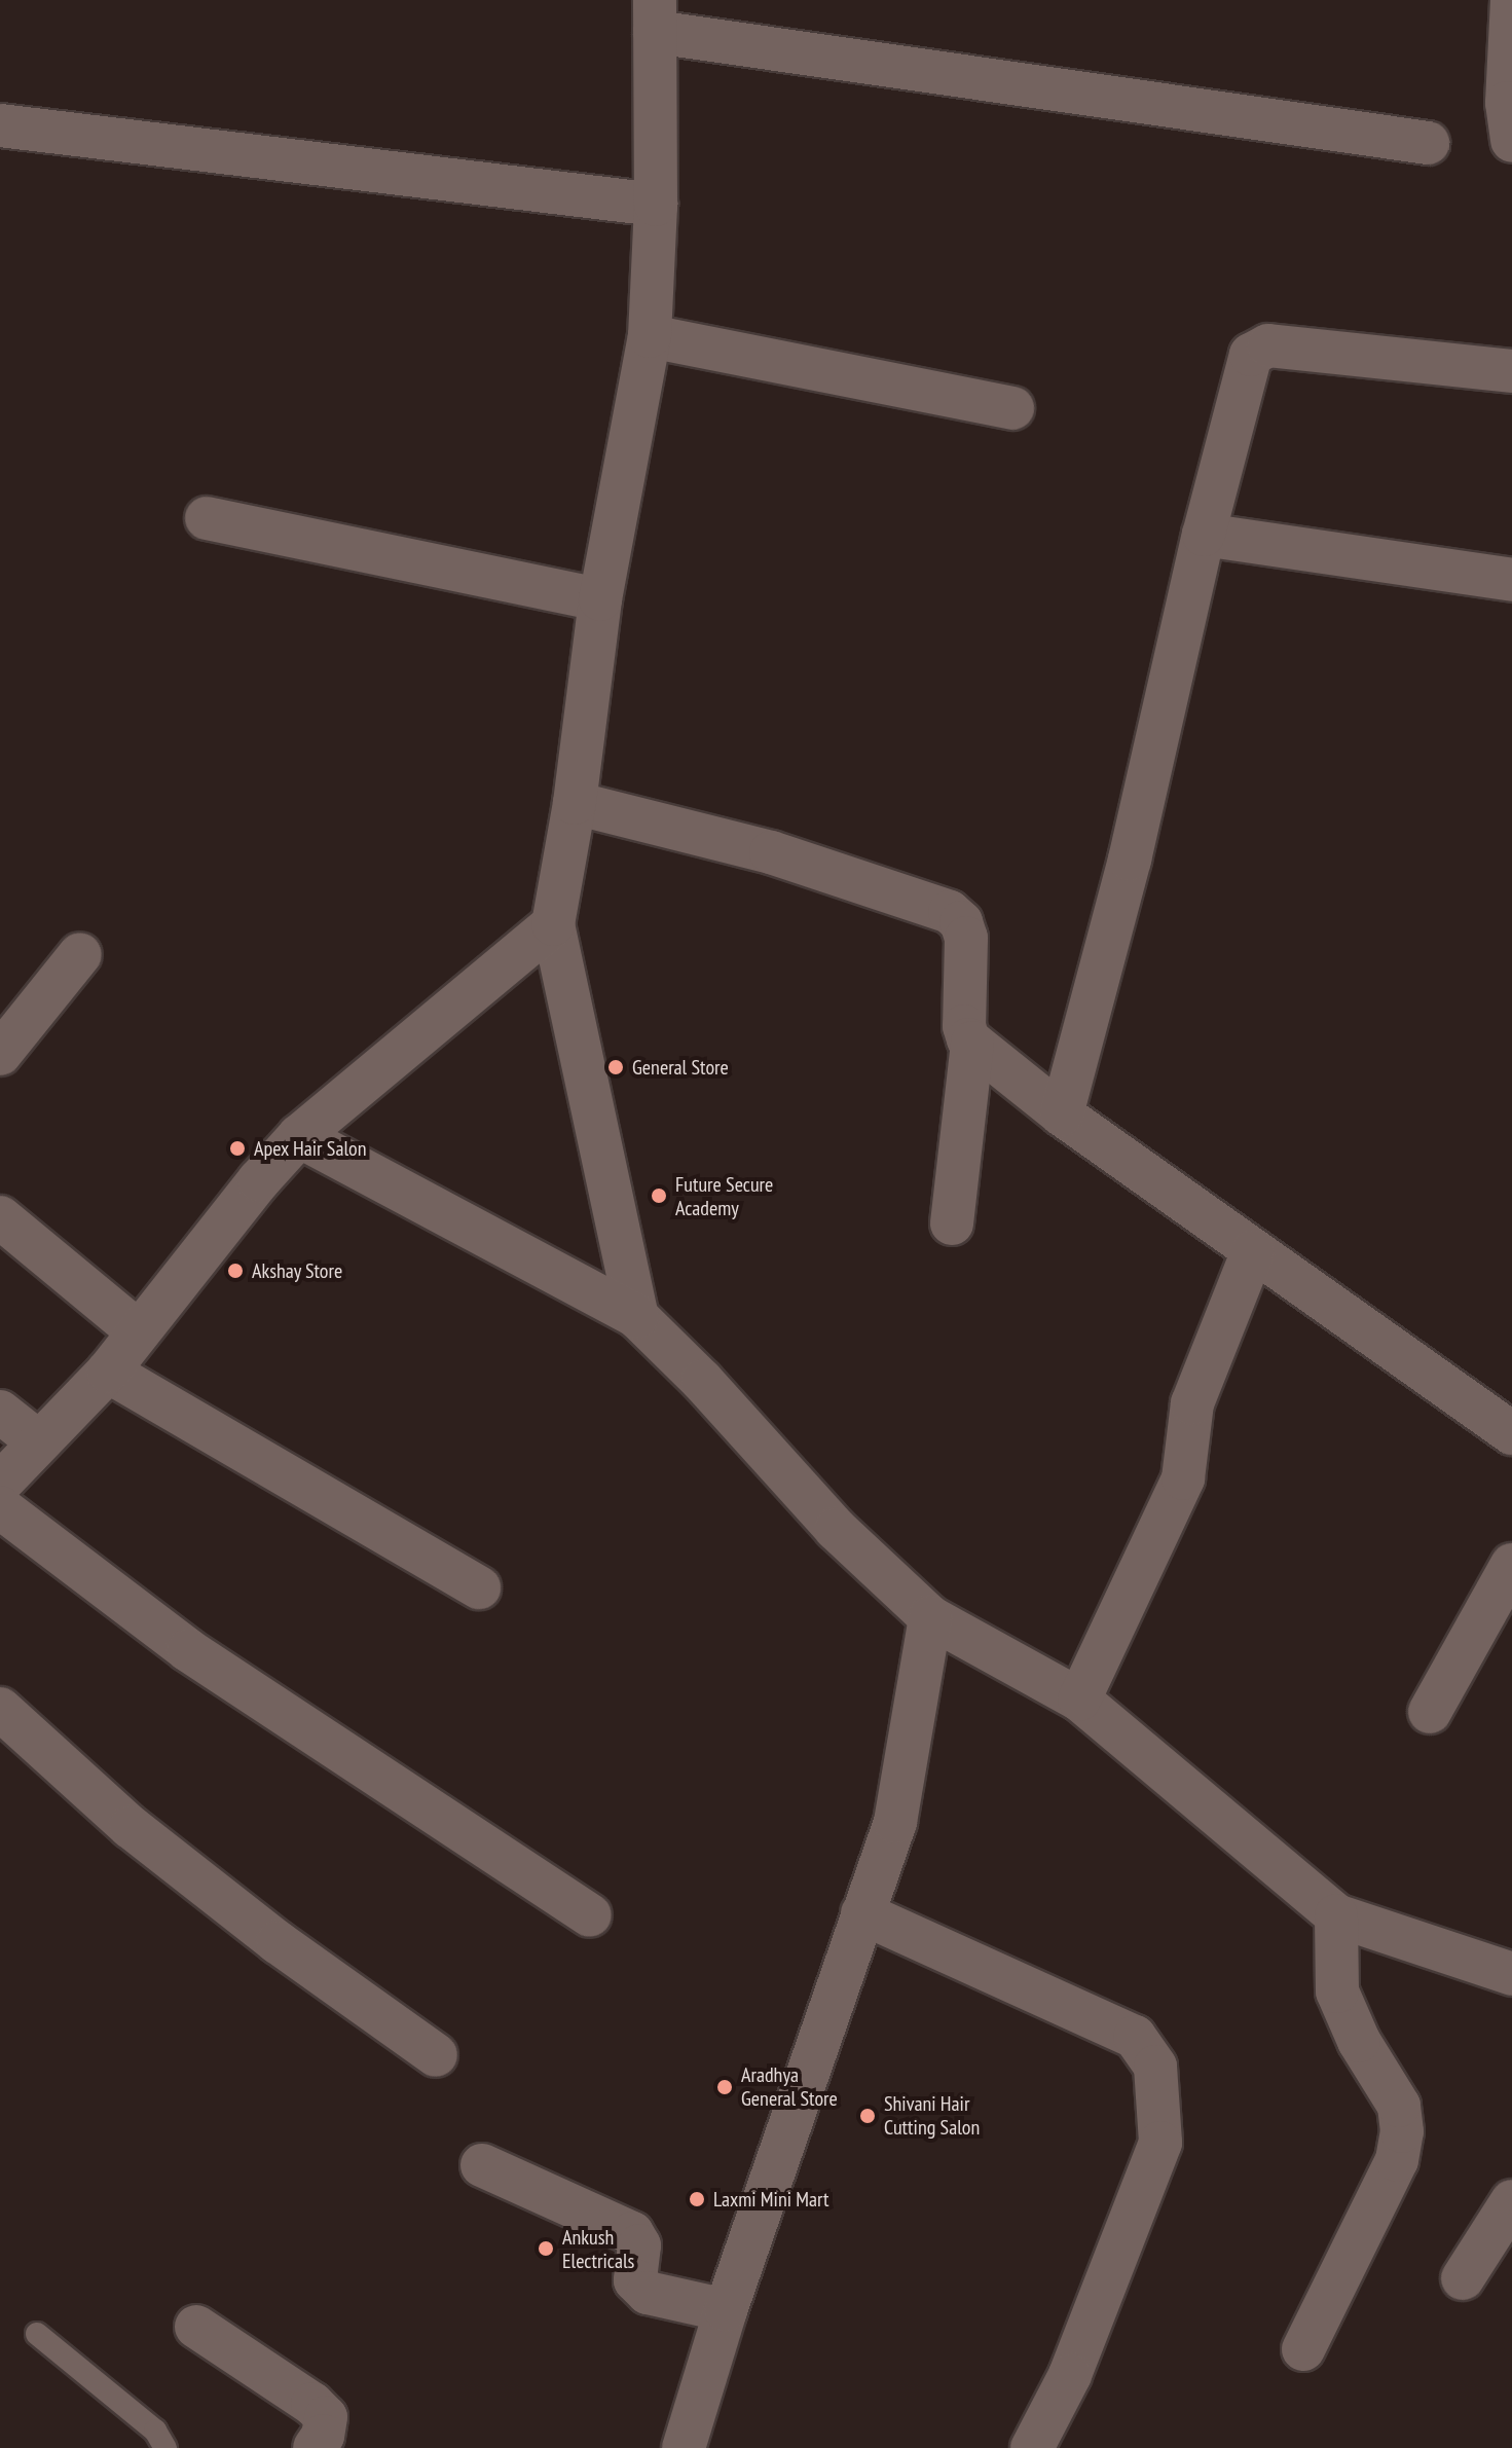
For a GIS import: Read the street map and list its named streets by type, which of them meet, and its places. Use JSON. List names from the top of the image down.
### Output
{
  "places": [
    "General Store",
    "Apex Hair Salon",
    "Future Secure Academy",
    "Akshay Store",
    "Aradhya General Store",
    "Shivani Hair Cutting Salon",
    "Laxmi Mini Mart",
    "Ankush Electricals"
  ]
}
